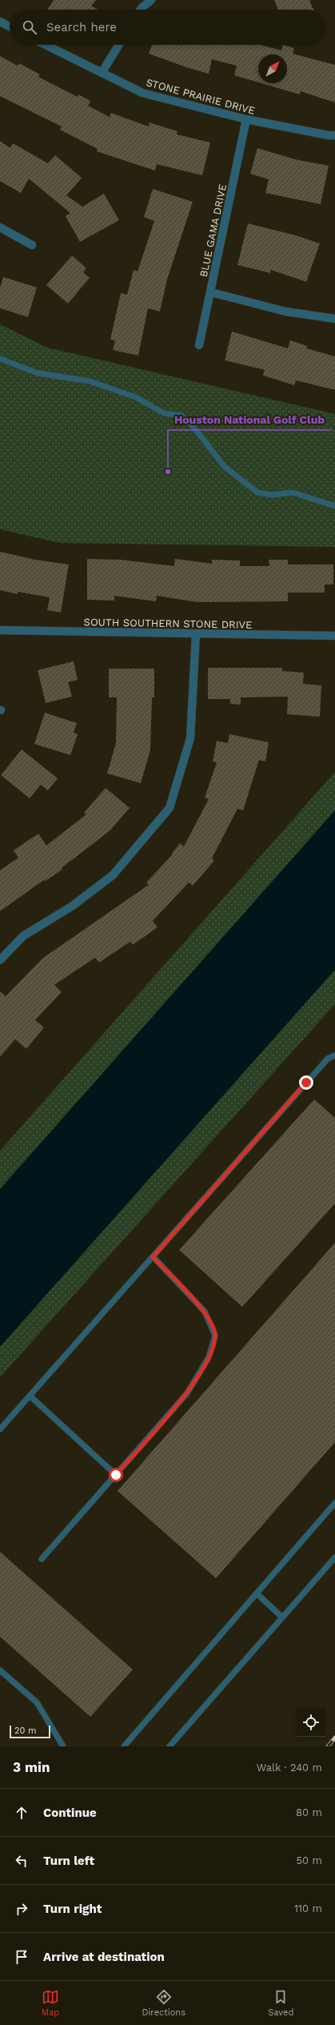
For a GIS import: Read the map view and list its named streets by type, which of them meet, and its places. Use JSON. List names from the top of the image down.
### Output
{
  "streets": {
    "street": ["STONE PRAIRIE DRIVE", "BLUE GAMA DRIVE", "SOUTH SOUTHERN STONE DRIVE"]
  },
  "crossings": [
    ["STONE PRAIRIE DRIVE", "BLUE GAMA DRIVE"]
  ],
  "places": ["Houston National Golf Club"],
  "scale_bar": "20 m",
  "north": "top right",
  "page": {
    "search": "Search here",
    "scale": "20 m",
    "heading": ["3 min", "Walk · 240 m"],
    "list": [
      ["Continue", "80 m"],
      ["Turn left", "50 m"],
      ["Turn right", "110 m"],
      "Arrive at destination"
    ],
    "nav": ["Map", "Directions", "Saved"]
  }
}
